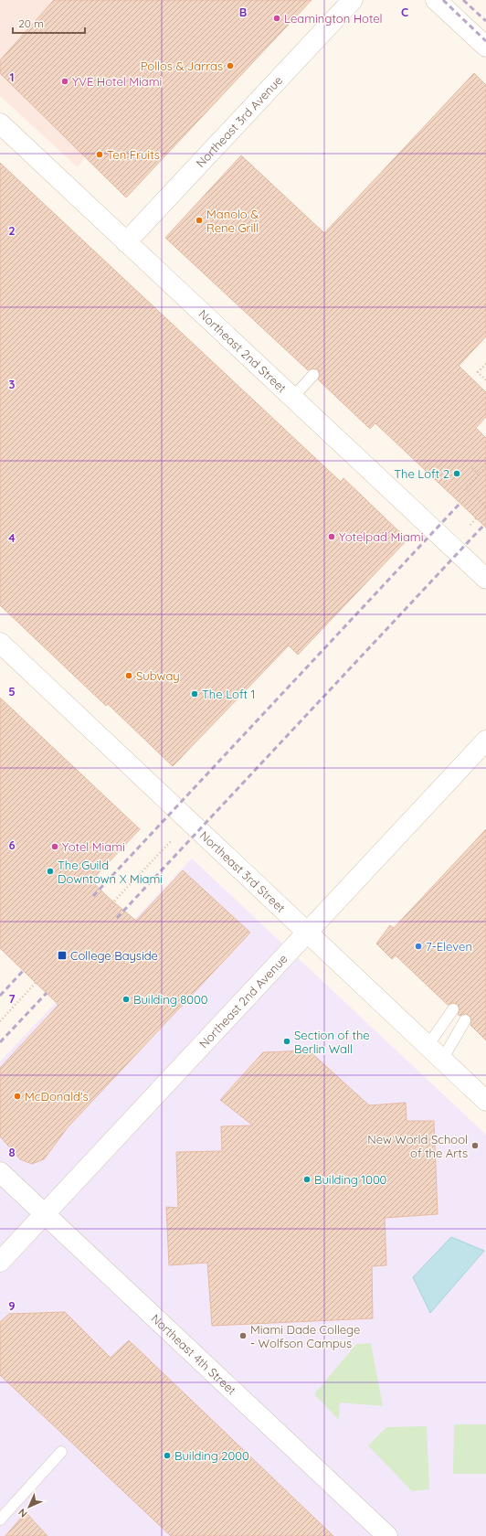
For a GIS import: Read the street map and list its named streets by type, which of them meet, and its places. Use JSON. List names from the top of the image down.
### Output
{
  "streets": {
    "street": [
      "Northeast 3rd Avenue",
      "Northeast 2nd Street",
      "Northeast 3rd Street",
      "Northeast 2nd Avenue",
      "Northeast 4th Street"
    ]
  },
  "crossings": [
    ["Northeast 3rd Avenue", "Northeast 2nd Street"],
    ["Northeast 3rd Street", "Northeast 2nd Avenue"],
    ["Northeast 2nd Avenue", "Northeast 4th Street"]
  ],
  "places": {
    "other": [
      "Leamington Hotel",
      "Pollos & Jarras",
      "YVE Hotel Miami",
      "Ten Fruits",
      "Manolo & Rene Grill",
      "The Loft 2",
      "Yotelpad Miami",
      "Subway",
      "The Loft 1",
      "Yotel Miami",
      "The Guild Downtown X Miami",
      "7-Eleven",
      "Building 8000",
      "Section of the Berlin Wall",
      "McDonald's",
      "New World School of the Arts",
      "Building 1000",
      "Miami Dade College - Wolfson Campus",
      "Building 2000"
    ],
    "transit": ["College Bayside"]
  },
  "scale_bar": "20 m",
  "north": "bottom left",
  "grid": {
    "columns": ["B", "C"],
    "rows": [
      "1",
      "2",
      "3",
      "4",
      "5",
      "6",
      "7",
      "8",
      "9"
    ]
  }
}
